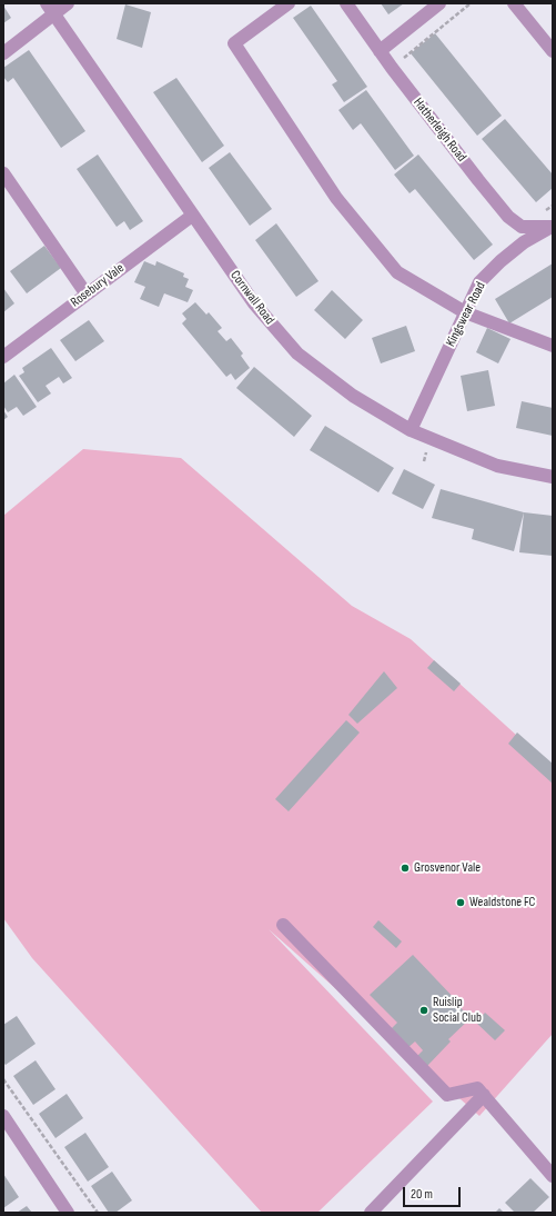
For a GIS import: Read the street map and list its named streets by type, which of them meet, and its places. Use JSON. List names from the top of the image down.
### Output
{
  "streets": {
    "street": [
      "Hatherleigh Road",
      "Rosebury Vale",
      "Cornwall Road",
      "Kingswear Road"
    ]
  },
  "crossings": [
    ["Hatherleigh Road", "Kingswear Road"],
    ["Rosebury Vale", "Cornwall Road"],
    ["Cornwall Road", "Kingswear Road"]
  ],
  "places": ["Grosvenor Vale", "Wealdstone FC", "Ruislip Social Club"],
  "scale_bar": "20 m"
}
